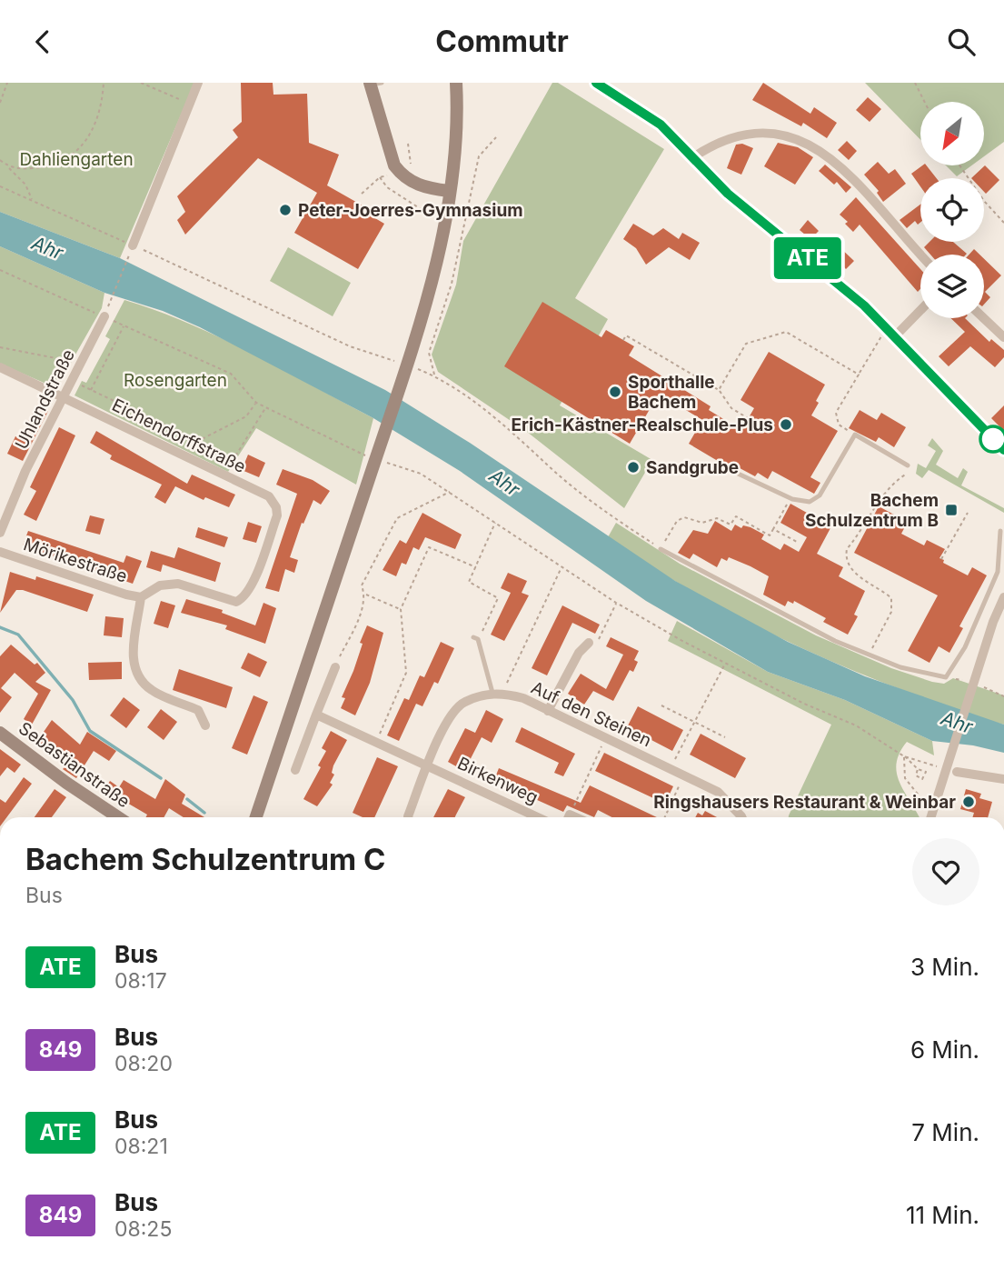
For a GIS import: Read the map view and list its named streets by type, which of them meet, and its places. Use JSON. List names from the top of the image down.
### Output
{
  "streets": {
    "main road": ["Sebastianstraße"],
    "street": [
      "Uhlandstraße",
      "Eichendorffstraße",
      "Mörikestraße",
      "Auf den Steinen",
      "Birkenweg"
    ]
  },
  "crossings": [
    ["Uhlandstraße", "Eichendorffstraße"],
    ["Eichendorffstraße", "Mörikestraße"]
  ],
  "water": ["Ahr"],
  "parks": ["Dahliengarten", "Rosengarten"],
  "places": {
    "other": [
      "Peter-Joerres-Gymnasium",
      "Sporthalle Bachem",
      "Erich-Kästner-Realschule-Plus",
      "Sandgrube",
      "Ringshausers Restaurant & Weinbar"
    ],
    "transit": ["Bachem Schulzentrum B"]
  },
  "lines": ["bus line ATE"],
  "north": "bottom left",
  "page": {
    "header": "Commutr",
    "on_map": "ATE",
    "heading": ["Bachem Schulzentrum C", "Bus"],
    "list": [
      {
        "mark": "ATE",
        "name": "Bus",
        "note": "08:17",
        "value": "3 Min."
      },
      {
        "mark": "849",
        "name": "Bus",
        "note": "08:20",
        "value": "6 Min."
      },
      {
        "mark": "ATE",
        "name": "Bus",
        "note": "08:21",
        "value": "7 Min."
      },
      {
        "mark": "849",
        "name": "Bus",
        "note": "08:25",
        "value": "11 Min."
      }
    ]
  }
}
